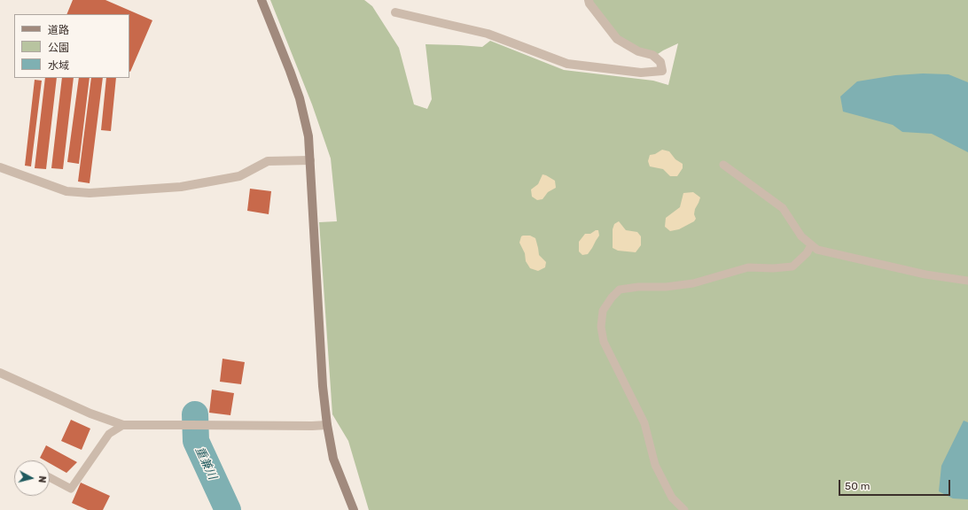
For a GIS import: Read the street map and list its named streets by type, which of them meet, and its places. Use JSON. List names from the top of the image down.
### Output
{
  "water": ["重兼川"],
  "legend": ["道路", "公園", "水域"],
  "scale_bar": "50 m",
  "north": "right"
}
